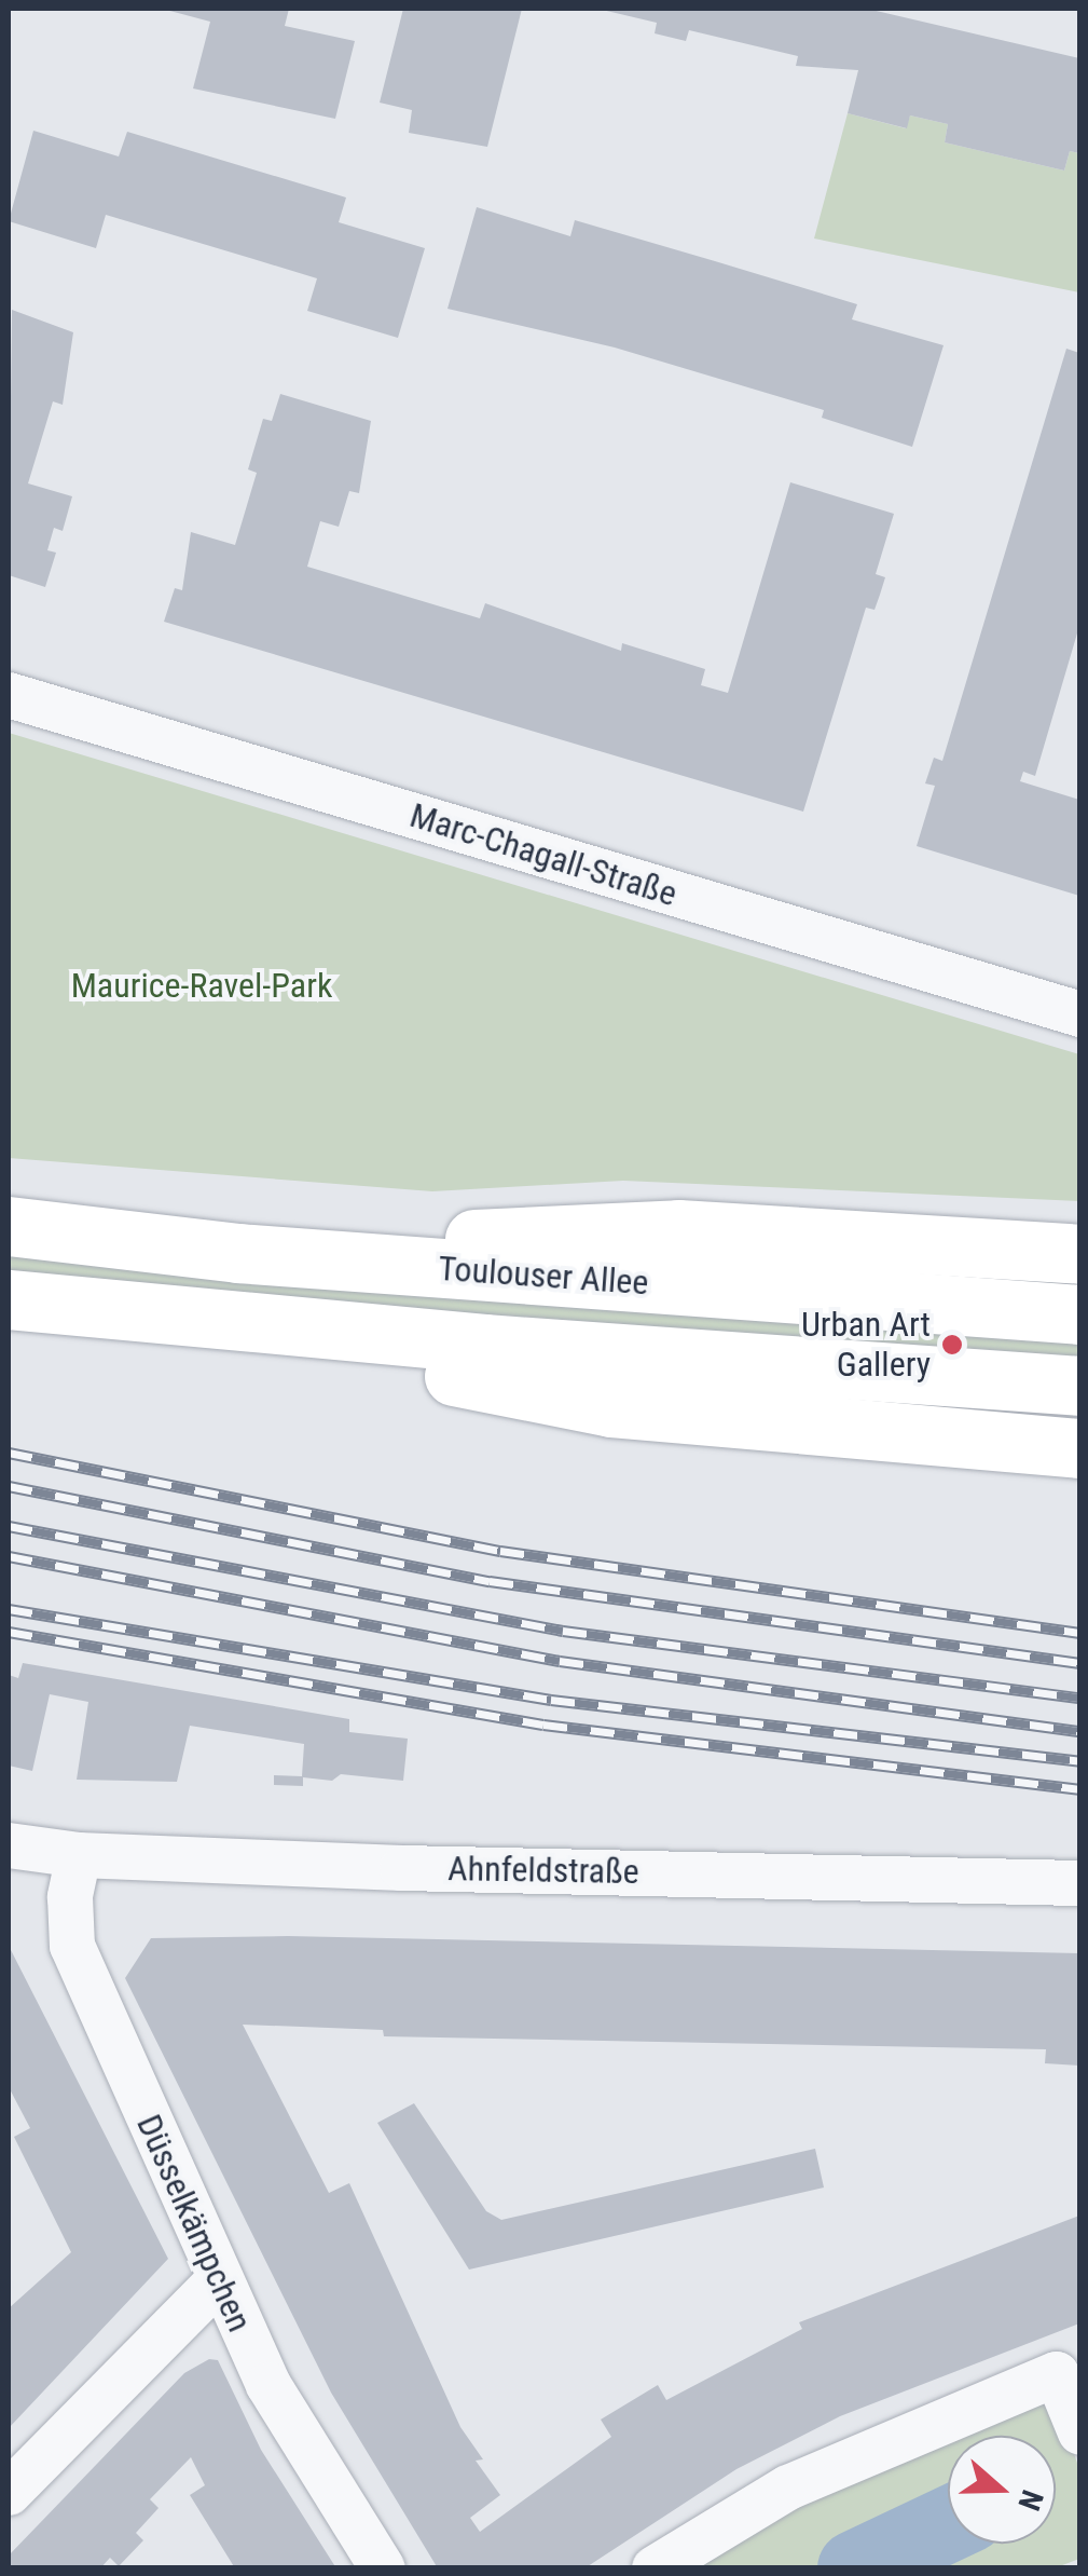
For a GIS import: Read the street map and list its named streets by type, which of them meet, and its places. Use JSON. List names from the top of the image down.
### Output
{
  "streets": {
    "main road": ["Toulouser Allee"],
    "street": ["Marc-Chagall-Straße", "Ahnfeldstraße", "Düsselkämpchen"]
  },
  "crossings": [
    ["Ahnfeldstraße", "Düsselkämpchen"]
  ],
  "parks": ["Maurice-Ravel-Park"],
  "places": ["Urban Art Gallery"],
  "north": "right"
}
